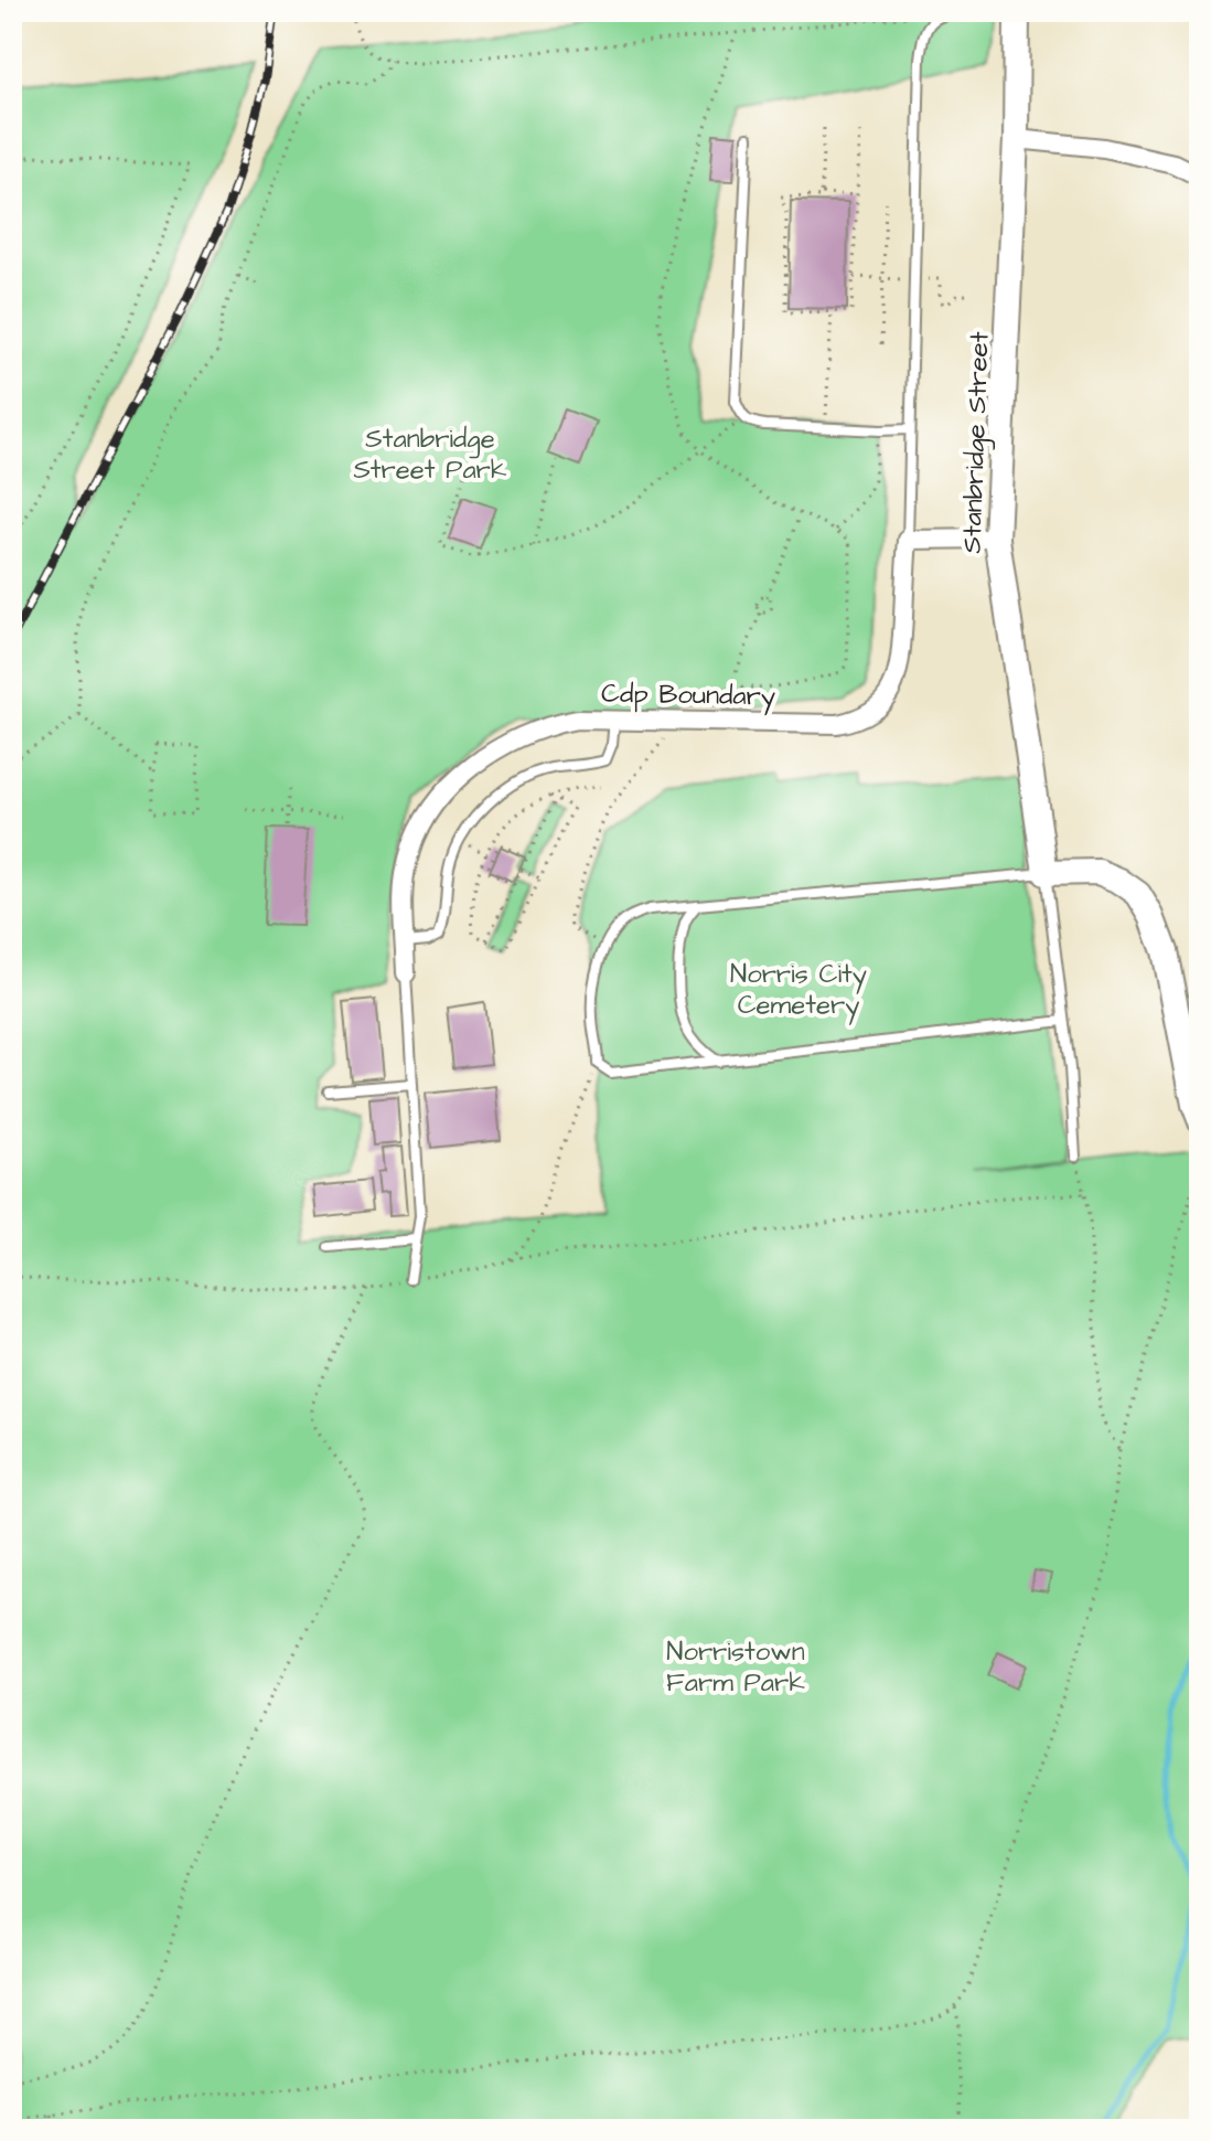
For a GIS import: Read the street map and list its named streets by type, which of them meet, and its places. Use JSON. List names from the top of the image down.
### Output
{
  "streets": {
    "street": ["Stanbridge Street", "Cdp Boundary"]
  },
  "parks": ["Stanbridge Street Park", "Norris City Cemetery", "Norristown Farm Park"]
}
